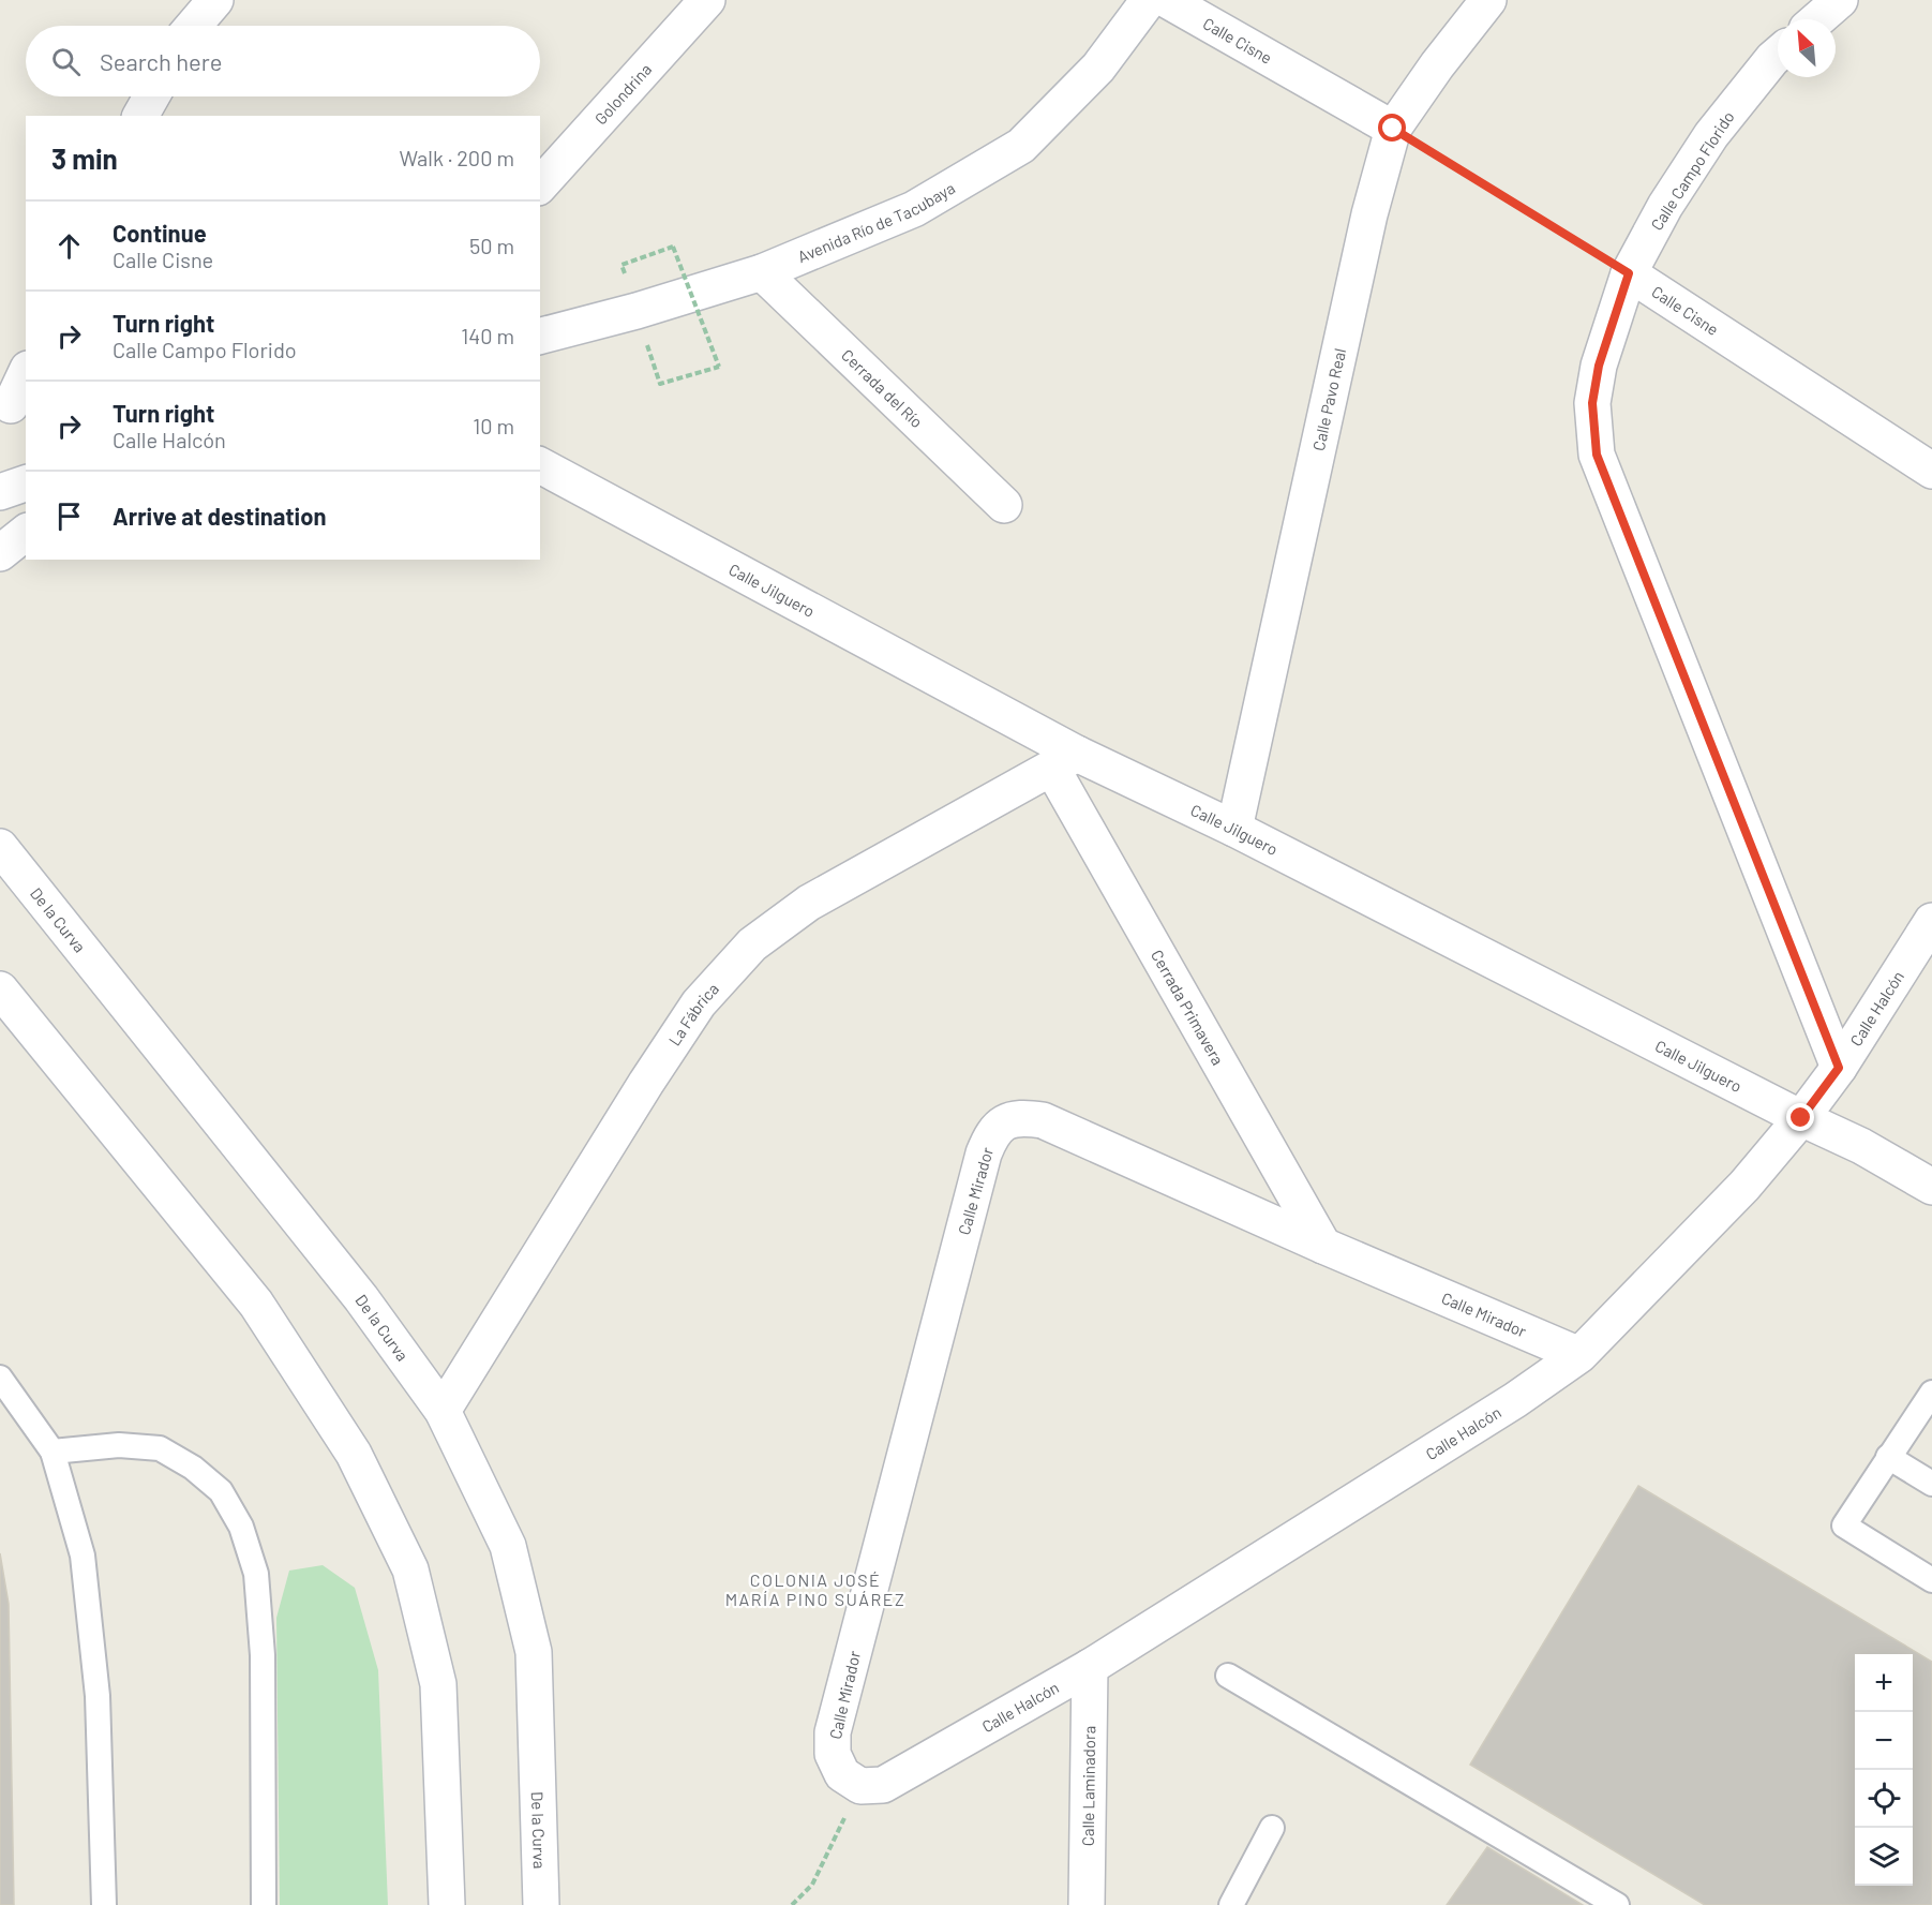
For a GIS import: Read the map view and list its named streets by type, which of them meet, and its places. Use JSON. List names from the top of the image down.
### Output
{
  "streets": {
    "street": [
      "Calle Cisne",
      "Golondrina",
      "Calle Campo Florido",
      "Avenida Río de Tacubaya",
      "Cerrada del Río",
      "Calle Pavo Real",
      "Calle Jilguero",
      "De la Curva",
      "Cerrada Primavera",
      "Calle Halcón",
      "La Fábrica",
      "Calle Mirador",
      "Calle Laminadora"
    ]
  },
  "crossings": [
    ["Calle Cisne", "Calle Campo Florido"],
    ["Calle Cisne", "Calle Pavo Real"],
    ["Calle Campo Florido", "Calle Halcón"],
    ["Avenida Río de Tacubaya", "Cerrada del Río"],
    ["Calle Pavo Real", "Calle Jilguero"],
    ["Calle Jilguero", "Cerrada Primavera"],
    ["Calle Jilguero", "Calle Halcón"],
    ["Calle Jilguero", "La Fábrica"],
    ["De la Curva", "La Fábrica"],
    ["Cerrada Primavera", "La Fábrica"],
    ["Cerrada Primavera", "Calle Mirador"],
    ["Calle Halcón", "Calle Mirador"],
    ["Calle Halcón", "Calle Laminadora"]
  ],
  "districts": ["COLONIA JOSÉ MARÍA PINO SUÁREZ"],
  "north": "top left",
  "page": {
    "search": "Search here",
    "heading": ["3 min", "Walk · 200 m"],
    "list": [
      ["Continue", "Calle Cisne", "50 m"],
      ["Turn right", "Calle Campo Florido", "140 m"],
      ["Turn right", "Calle Halcón", "10 m"],
      "Arrive at destination"
    ],
    "map_buttons": ["+", "−"]
  }
}
